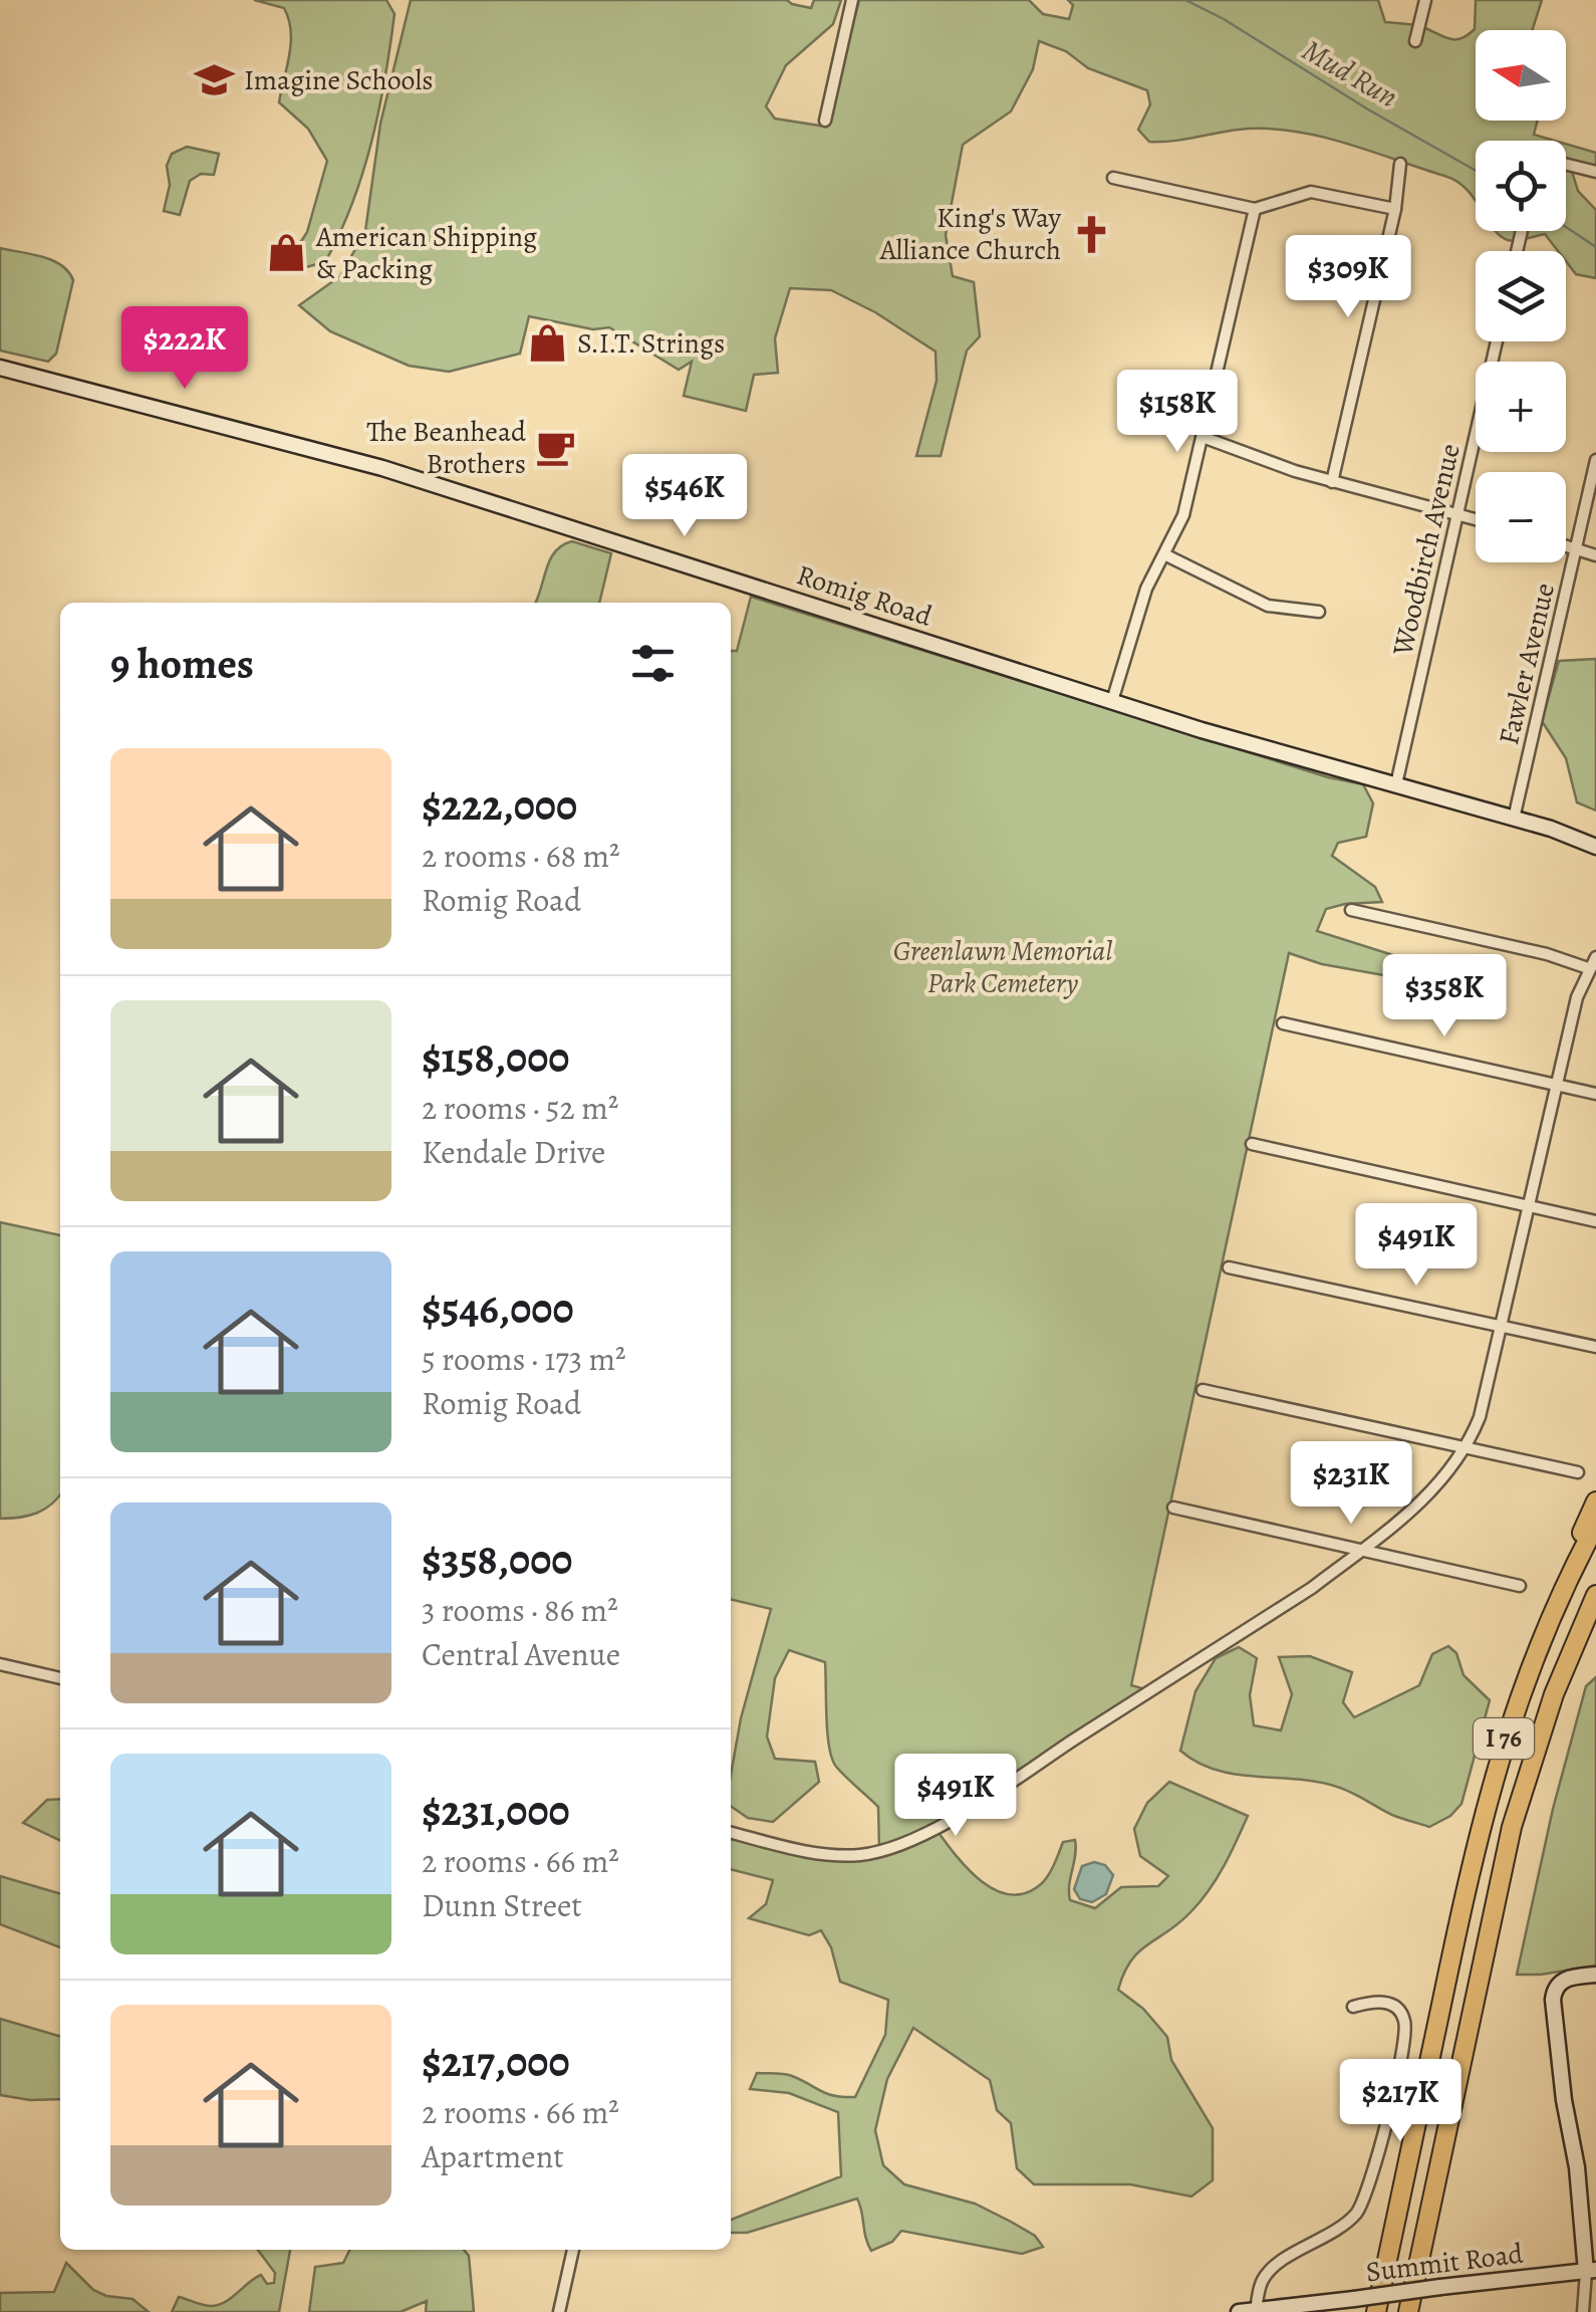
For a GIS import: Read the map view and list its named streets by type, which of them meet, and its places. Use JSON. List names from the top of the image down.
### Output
{
  "streets": {
    "highway": ["I 76"],
    "street": [
      "Woodbirch Avenue",
      "Romig Road",
      "Fawler Avenue",
      "Summit Road"
    ]
  },
  "crossings": [
    ["Woodbirch Avenue", "Romig Road"],
    ["Romig Road", "Fawler Avenue"]
  ],
  "water": ["Mud Run"],
  "parks": ["Greenlawn Memorial Park Cemetery"],
  "places": {
    "school or university": ["Imagine Schools"],
    "church": ["King's Way Alliance Church"],
    "shop": ["American Shipping & Packing", "S.I.T. Strings"],
    "cafe": ["The Beanhead Brothers"]
  },
  "north": "left",
  "page": {
    "map_buttons": ["+", "−"],
    "price": [
      "$309K",
      "$222K",
      "$158K",
      "$546K",
      "$358K",
      "$491K",
      "$231K",
      "$491K",
      "$217K"
    ],
    "heading": "9 homes",
    "list": [
      {
        "name": "$222,000",
        "note": "2 rooms · 68 m² · Romig Road"
      },
      {
        "name": "$158,000",
        "note": "2 rooms · 52 m² · Kendale Drive"
      },
      {
        "name": "$546,000",
        "note": "5 rooms · 173 m² · Romig Road"
      },
      {
        "name": "$358,000",
        "note": "3 rooms · 86 m² · Central Avenue"
      },
      {
        "name": "$231,000",
        "note": "2 rooms · 66 m² · Dunn Street"
      },
      {
        "name": "$217,000",
        "note": "2 rooms · 66 m² · Apartment"
      }
    ]
  }
}
